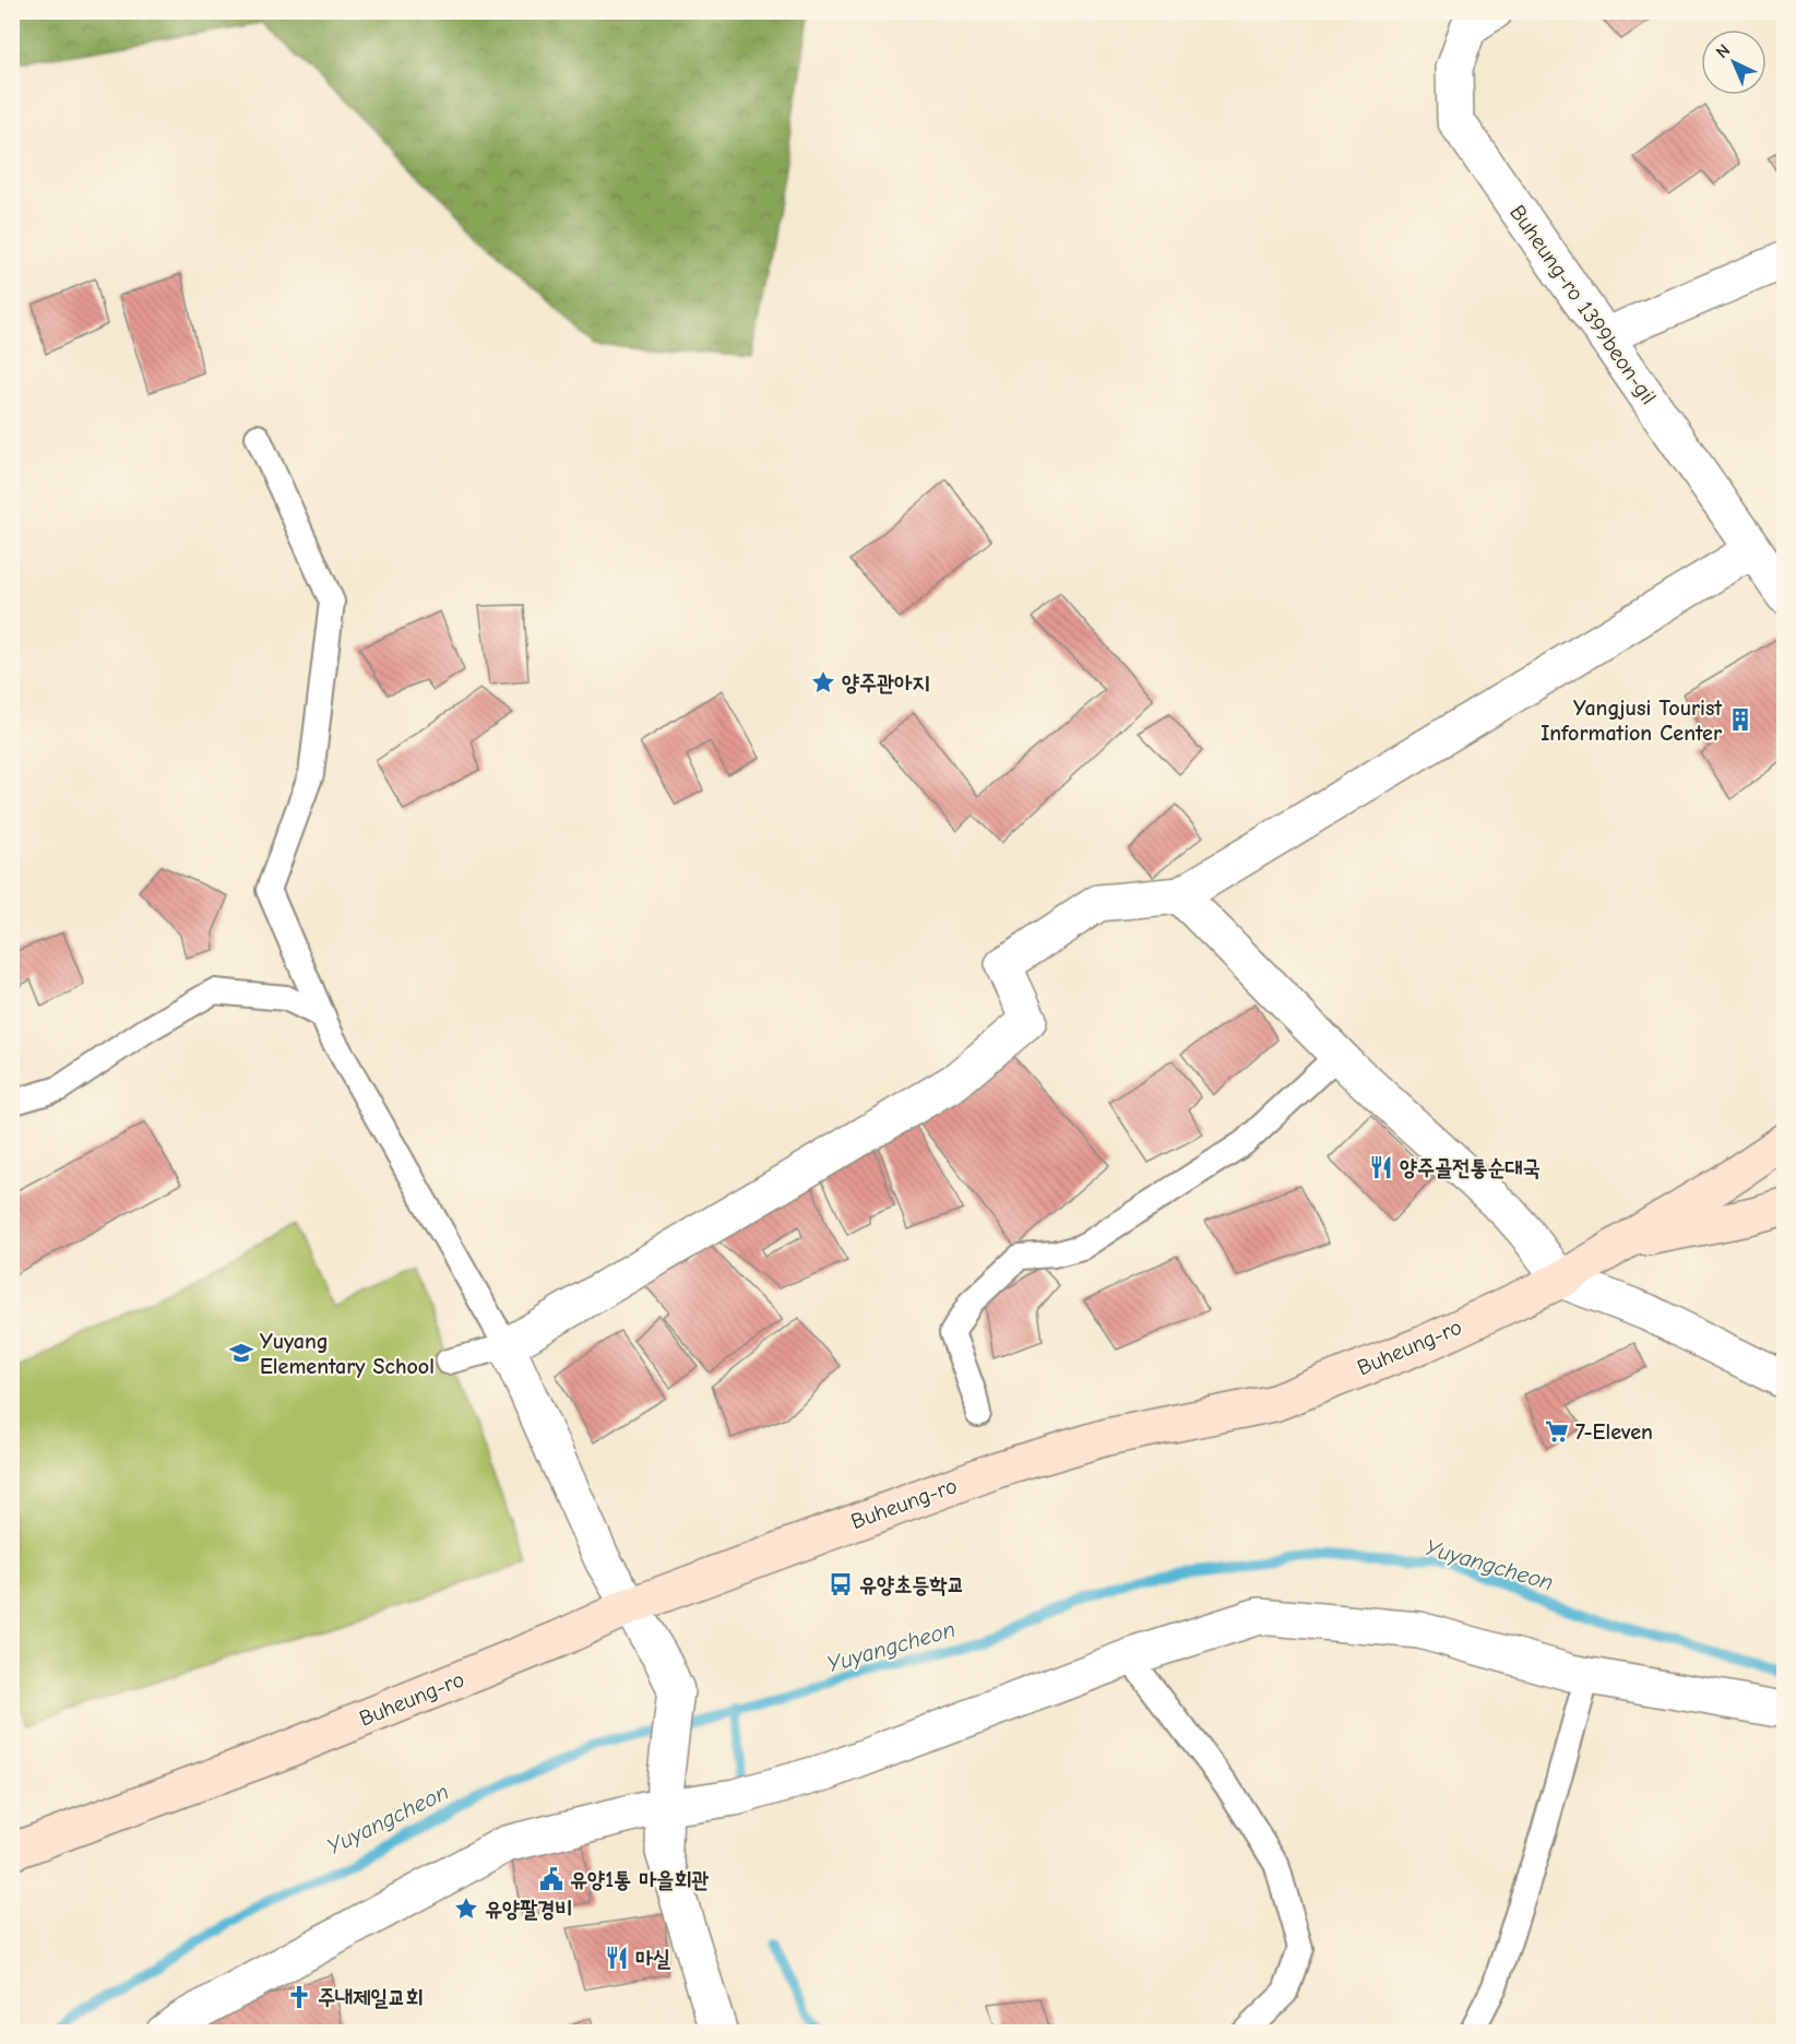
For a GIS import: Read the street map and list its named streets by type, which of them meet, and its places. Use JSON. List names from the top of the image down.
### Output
{
  "streets": {
    "main road": ["Buheung-ro"],
    "street": ["Buheung-ro 1399beon-gil"]
  },
  "water": ["Yuyangcheon"],
  "places": {
    "place": ["양주관아지", "유양팔경비"],
    "building": ["Yangjusi Tourist Information Center"],
    "restaurant": ["양주골전통순대국", "마실"],
    "school or university": ["Yuyang Elementary School"],
    "supermarket": ["7-Eleven"],
    "bus stop": ["유양초등학교"],
    "public building": ["유양1통 마을회관"],
    "church": ["주내제일교회"]
  },
  "north": "top left"
}
